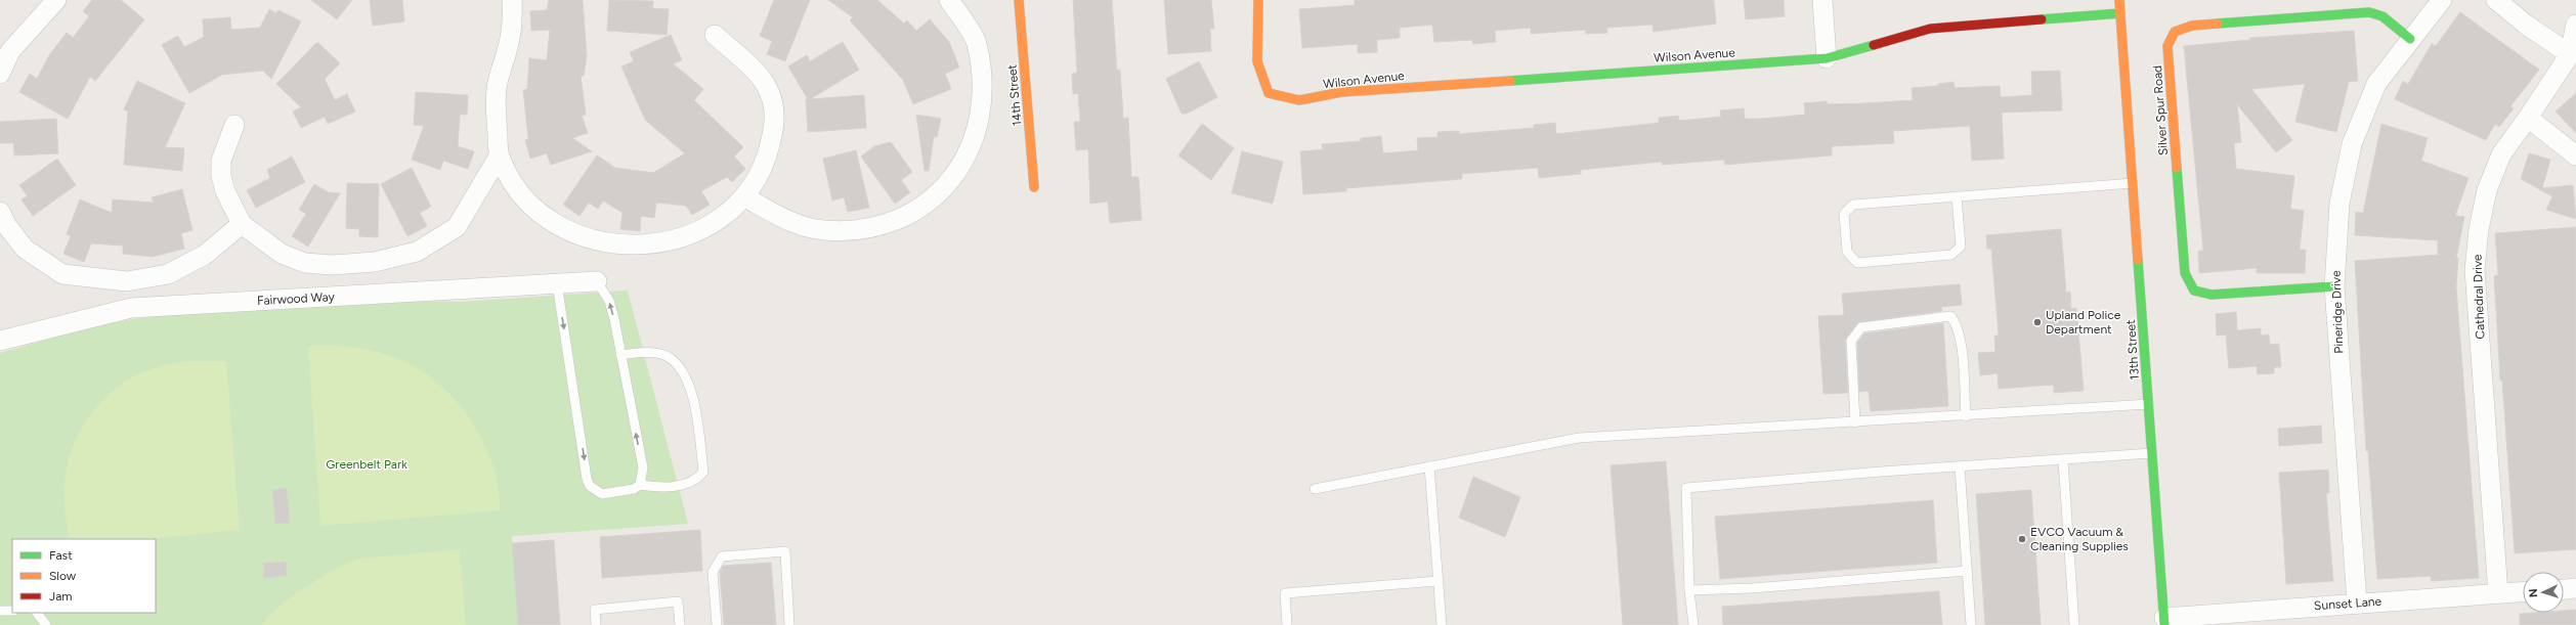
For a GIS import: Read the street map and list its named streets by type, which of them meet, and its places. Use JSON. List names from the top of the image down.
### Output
{
  "streets": {
    "street": [
      "Wilson Avenue",
      "14th Street",
      "Silver Spur Road",
      "Cathedral Drive",
      "Fairwood Way",
      "Pineridge Drive",
      "13th Street",
      "Sunset Lane"
    ]
  },
  "crossings": [
    ["Wilson Avenue", "13th Street"],
    ["Silver Spur Road", "Pineridge Drive"],
    ["Cathedral Drive", "Sunset Lane"],
    ["Pineridge Drive", "Sunset Lane"],
    ["13th Street", "Sunset Lane"]
  ],
  "parks": ["Greenbelt Park"],
  "places": ["Upland Police Department", "EVCO Vacuum & Cleaning Supplies"],
  "legend": ["Fast", "Slow", "Jam"],
  "north": "left"
}
